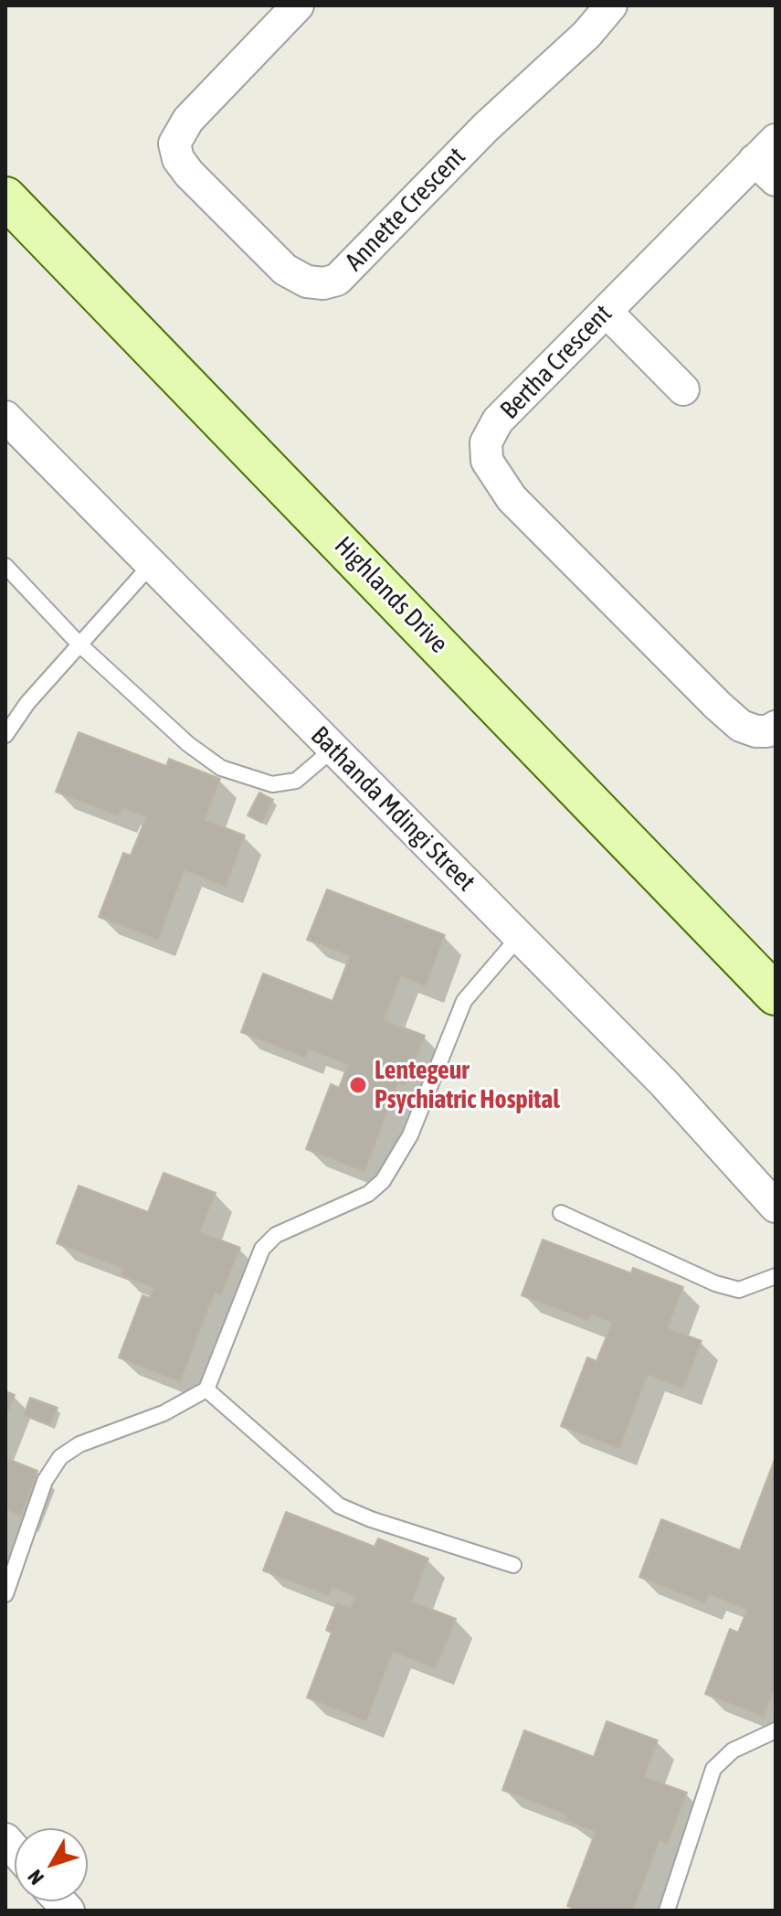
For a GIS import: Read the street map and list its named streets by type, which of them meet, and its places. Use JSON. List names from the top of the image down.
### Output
{
  "streets": {
    "main road": ["Highlands Drive"],
    "street": ["Annette Crescent", "Bertha Crescent", "Bathanda Mdingi Street"]
  },
  "places": ["Lentegeur Psychiatric Hospital"],
  "north": "bottom left"
}
